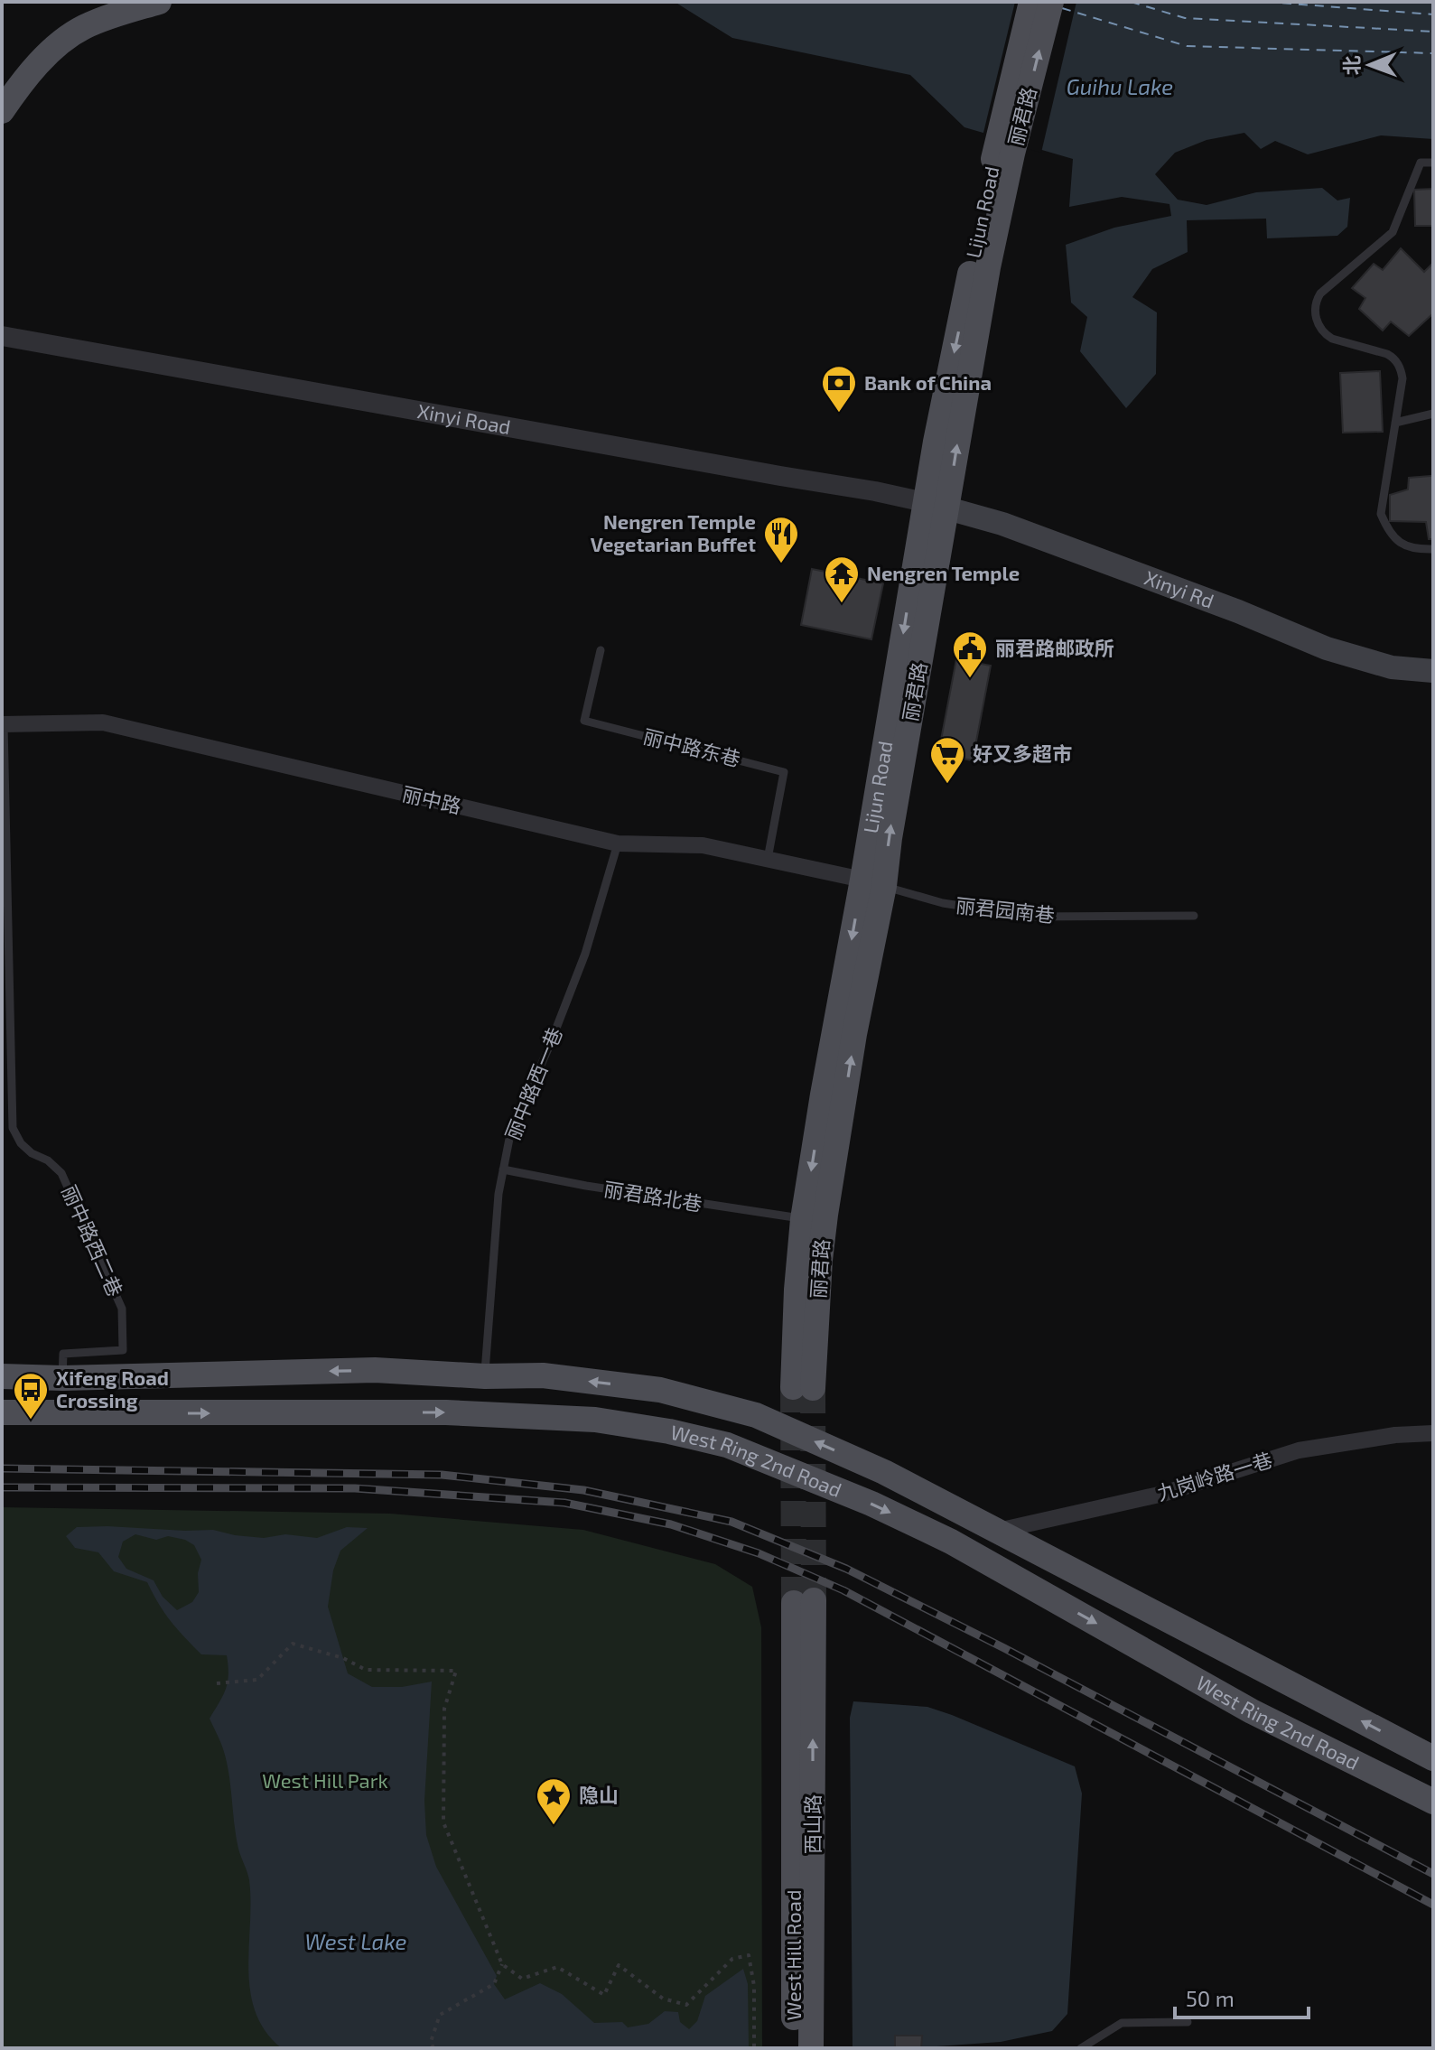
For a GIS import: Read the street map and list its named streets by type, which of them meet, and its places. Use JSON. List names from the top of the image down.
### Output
{
  "streets": {
    "main road": [
      "丽君路",
      "Lijun Road",
      "Xinyi Rd",
      "West Ring 2nd Road",
      "西山路",
      "West Hill Road"
    ],
    "street": ["Xinyi Road", "丽中路", "九岗岭路一巷"],
    "lane": [
      "丽中路东巷",
      "丽君园南巷",
      "丽中路西一巷",
      "丽君路北巷",
      "丽中路西二巷"
    ]
  },
  "crossings": [
    ["丽君路", "Lijun Road"],
    ["丽君路", "丽中路"],
    ["丽君路", "丽君园南巷"],
    ["Lijun Road", "Xinyi Road"],
    ["Lijun Road", "Xinyi Rd"],
    ["Lijun Road", "丽中路"],
    ["Lijun Road", "丽君园南巷"],
    ["Lijun Road", "丽君路北巷"],
    ["Xinyi Road", "Xinyi Rd"],
    ["丽中路东巷", "丽中路"],
    ["丽中路", "丽君园南巷"],
    ["丽中路", "丽中路西一巷"],
    ["丽中路", "丽中路西二巷"],
    ["丽中路西一巷", "丽君路北巷"],
    ["丽中路西一巷", "West Ring 2nd Road"],
    ["丽中路西二巷", "West Ring 2nd Road"],
    ["West Ring 2nd Road", "九岗岭路一巷"],
    ["西山路", "West Hill Road"]
  ],
  "one_way": ["丽君路", "西山路"],
  "water": ["Guihu Lake", "West Lake"],
  "parks": ["West Hill Park"],
  "places": {
    "bank": ["Bank of China"],
    "restaurant": ["Nengren Temple Vegetarian Buffet"],
    "temple": ["Nengren Temple"],
    "public building": ["丽君路邮政所"],
    "supermarket": ["好又多超市"],
    "bus stop": ["Xifeng Road Crossing"],
    "place": ["隐山"]
  },
  "scale_bar": "50 m",
  "north": "left"
}
